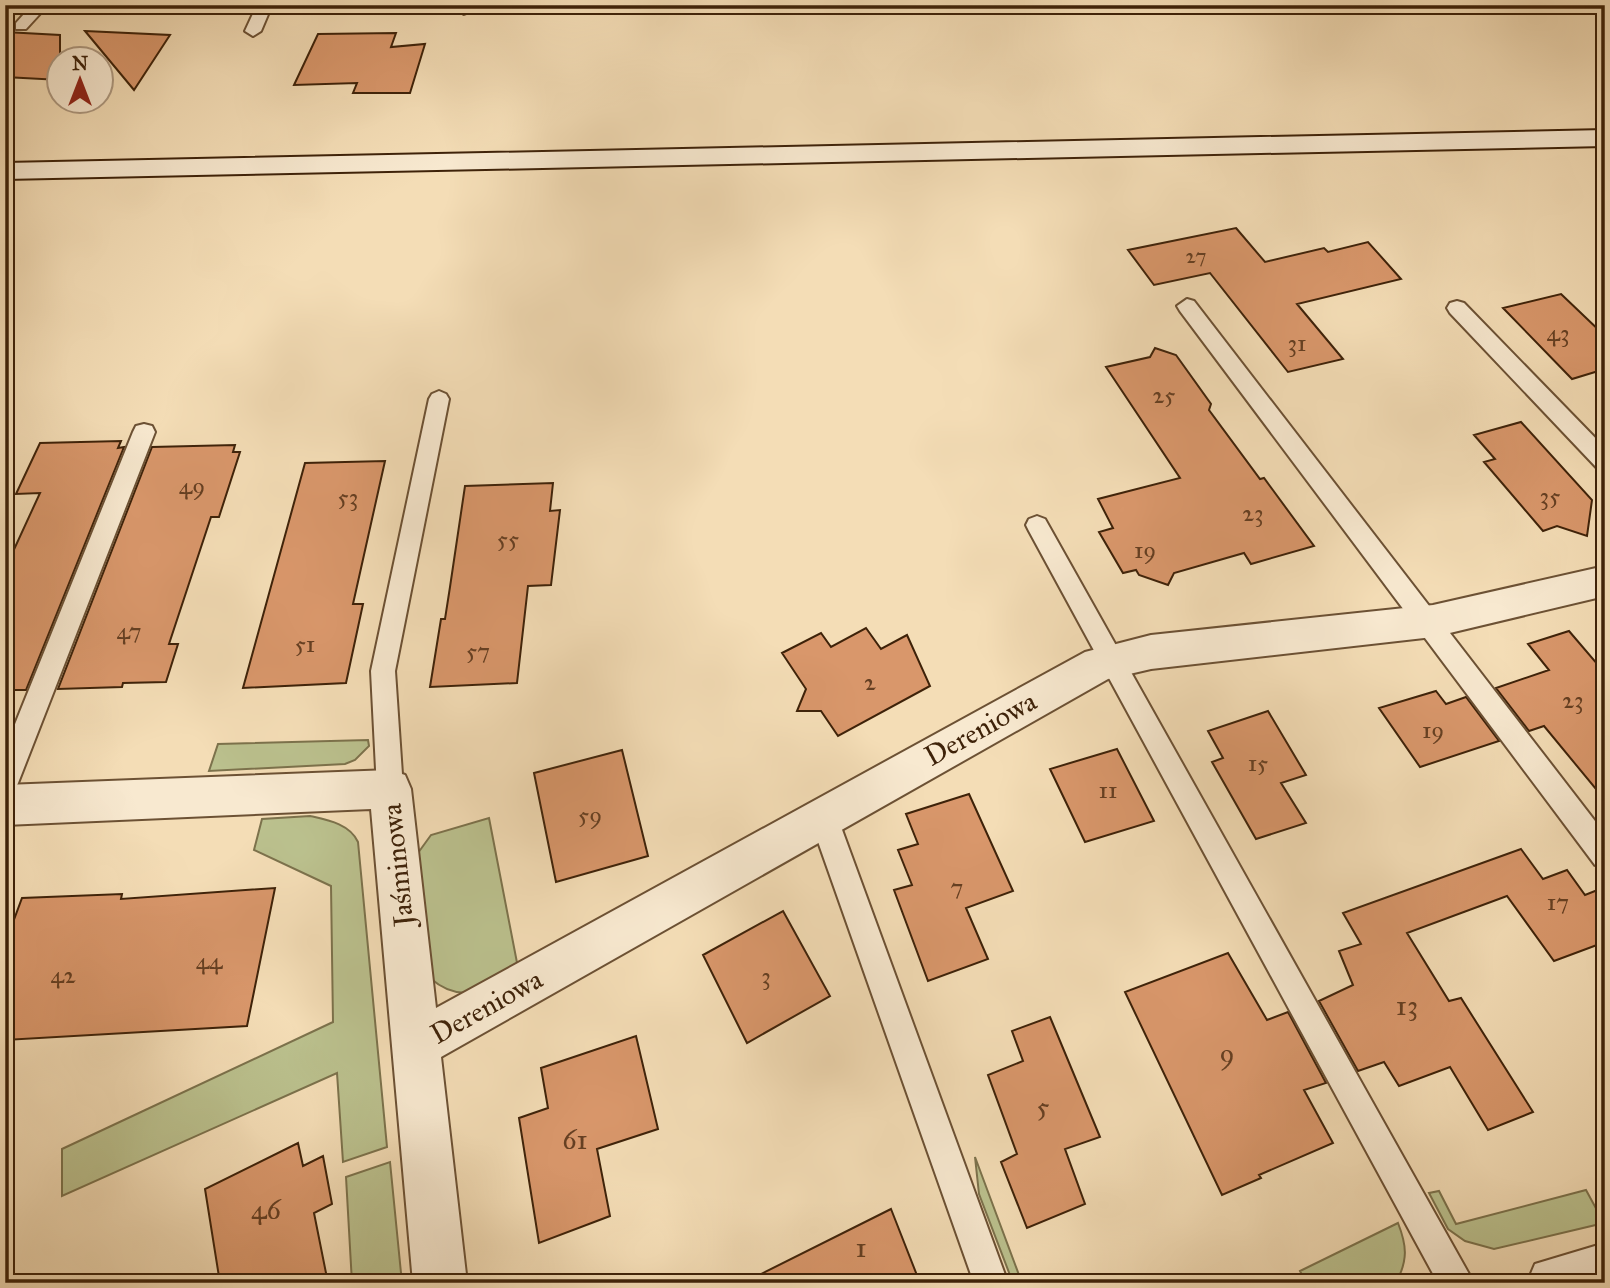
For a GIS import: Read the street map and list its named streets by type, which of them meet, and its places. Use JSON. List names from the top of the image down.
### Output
{
  "streets": {
    "main road": ["Dereniowa", "Jaśminowa"]
  },
  "crossings": [
    ["Dereniowa", "Jaśminowa"]
  ],
  "house_numbers": [
    "27",
    "43",
    "31",
    "25",
    "49",
    "35",
    "53",
    "23",
    "55",
    "19",
    "47",
    "51",
    "57",
    "2",
    "23",
    "19",
    "15",
    "11",
    "59",
    "7",
    "17",
    "44",
    "42",
    "3",
    "13",
    "9",
    "5",
    "61",
    "46",
    "1"
  ],
  "north": "top"
}
